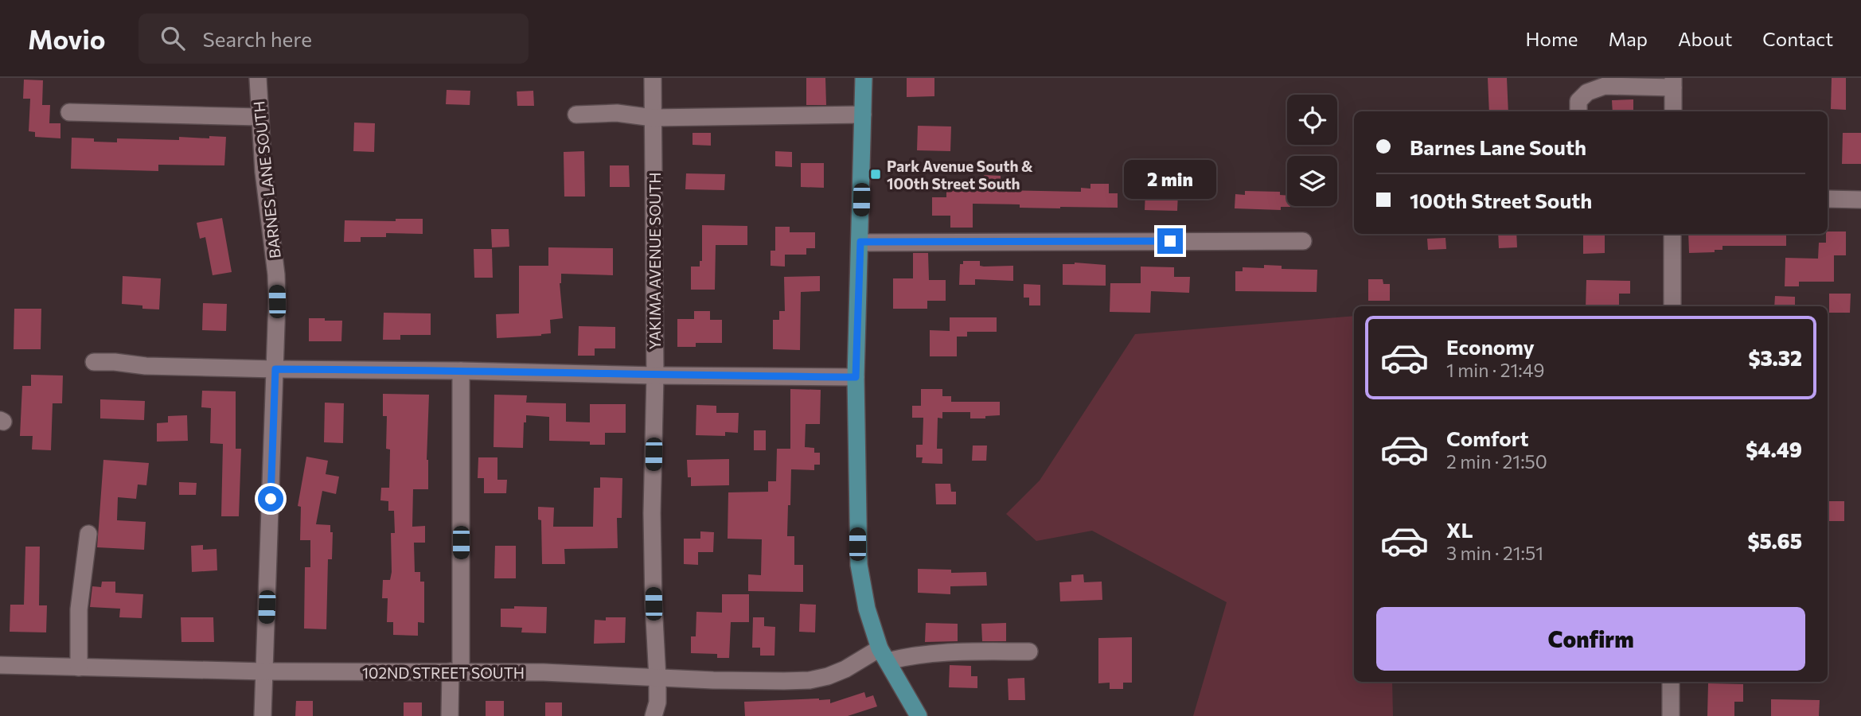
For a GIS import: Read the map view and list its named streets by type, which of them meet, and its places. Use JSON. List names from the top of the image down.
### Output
{
  "streets": {
    "street": ["BARNES LANE SOUTH", "YAKIMA AVENUE SOUTH", "102ND STREET SOUTH"]
  },
  "crossings": [
    ["BARNES LANE SOUTH", "102ND STREET SOUTH"],
    ["YAKIMA AVENUE SOUTH", "102ND STREET SOUTH"]
  ],
  "places": {
    "transit": ["Park Avenue South & 100th Street South"]
  },
  "page": {
    "header": "Movio",
    "search": "Search here",
    "nav": [
      "Home",
      "Map",
      "About",
      "Contact"
    ],
    "banner": ["Barnes Lane South", "100th Street South"],
    "bubble": "2 min",
    "list": [
      {
        "name": "Economy",
        "note": "1 min · 21:49",
        "value": "$3.32"
      },
      {
        "name": "Comfort",
        "note": "2 min · 21:50",
        "value": "$4.49"
      },
      {
        "name": "XL",
        "note": "3 min · 21:51",
        "value": "$5.65"
      }
    ],
    "buttons": "Confirm"
  }
}
